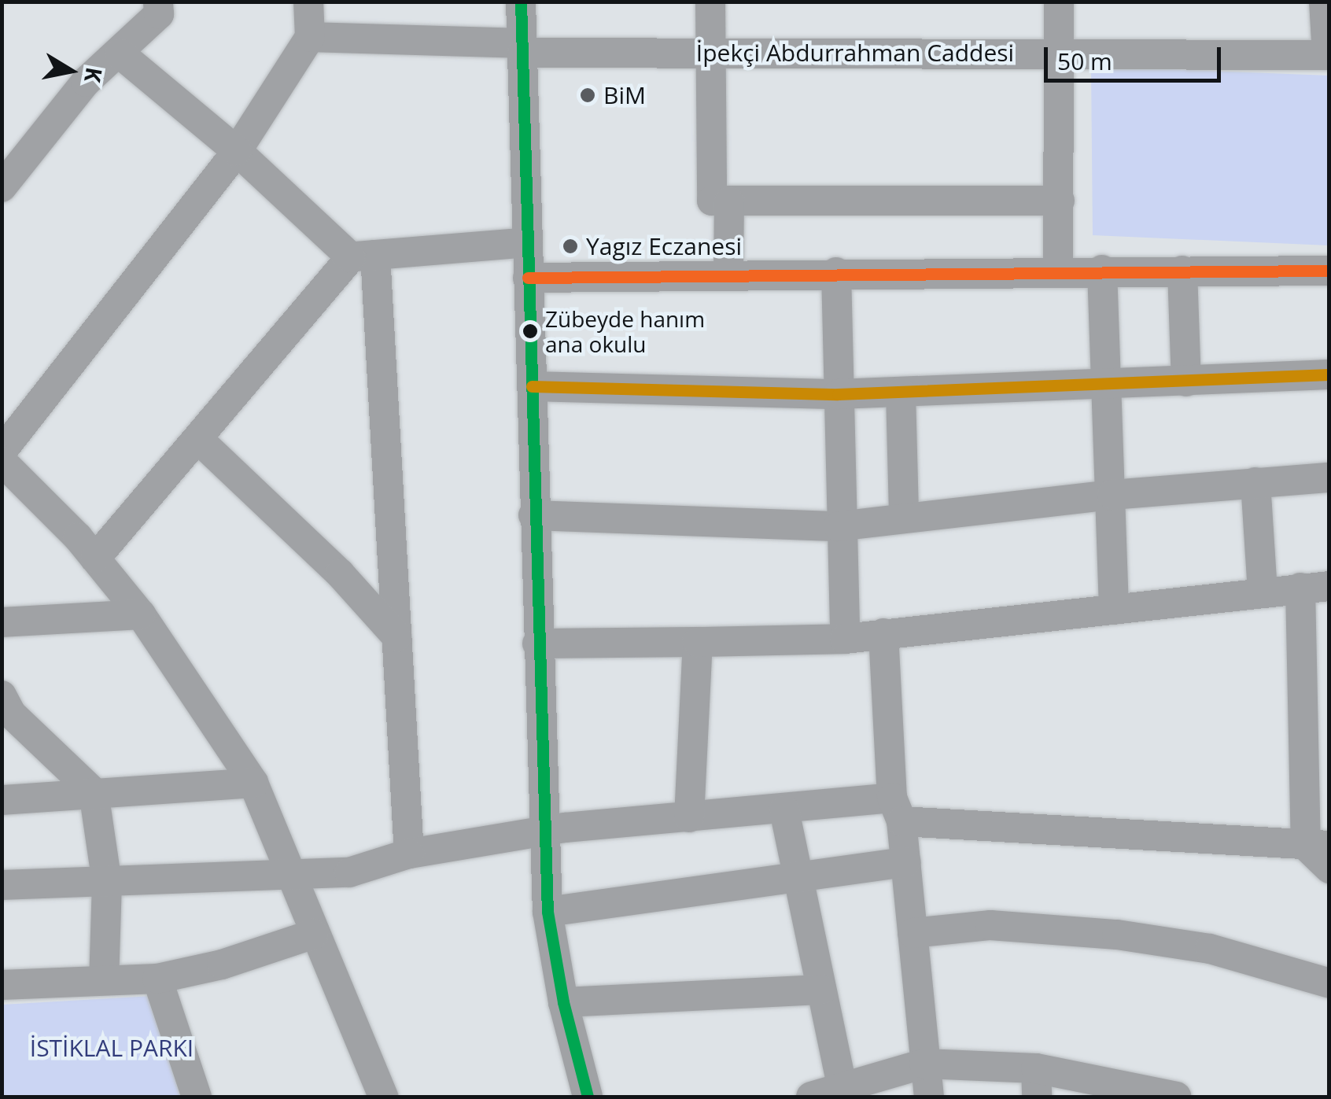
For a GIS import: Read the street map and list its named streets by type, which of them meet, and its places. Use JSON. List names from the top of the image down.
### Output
{
  "streets": {
    "street": ["İpekçi Abdurrahman Caddesi"]
  },
  "parks": ["İSTİKLAL PARKI"],
  "places": ["BiM", "Yagız Eczanesi", "Zübeyde hanım ana okulu"],
  "scale_bar": "50 m",
  "north": "right"
}
